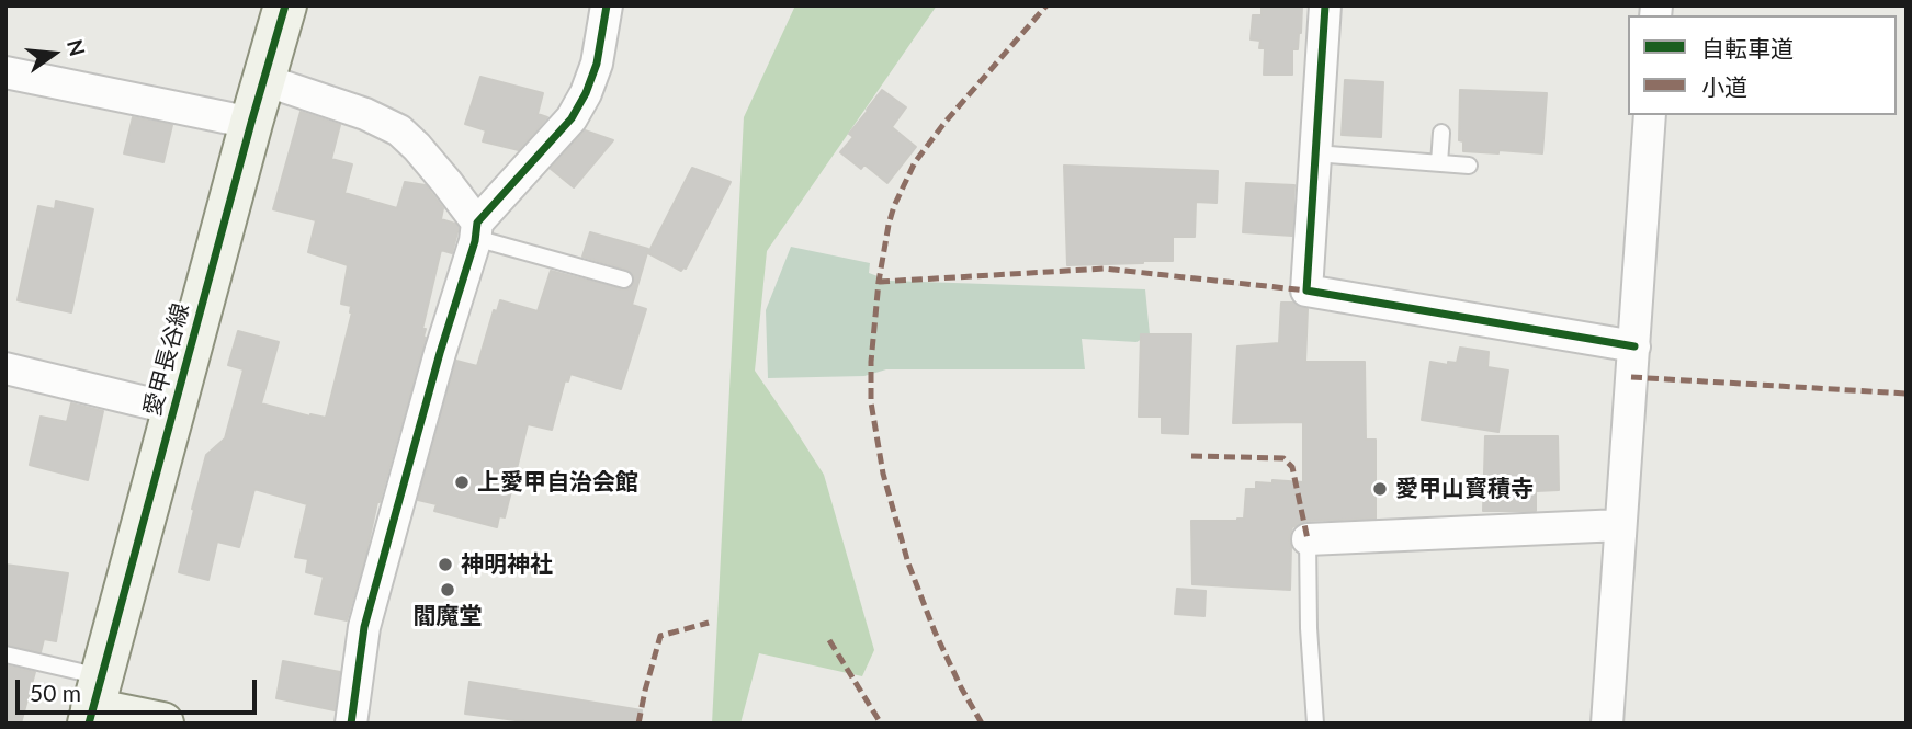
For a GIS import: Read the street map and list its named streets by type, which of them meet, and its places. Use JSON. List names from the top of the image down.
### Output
{
  "streets": {
    "street": ["愛甲長谷線"]
  },
  "places": [
    "上愛甲自治会館",
    "愛甲山寳積寺",
    "神明神社",
    "閻魔堂"
  ],
  "legend": ["自転車道", "小道"],
  "scale_bar": "50 m",
  "north": "right"
}
